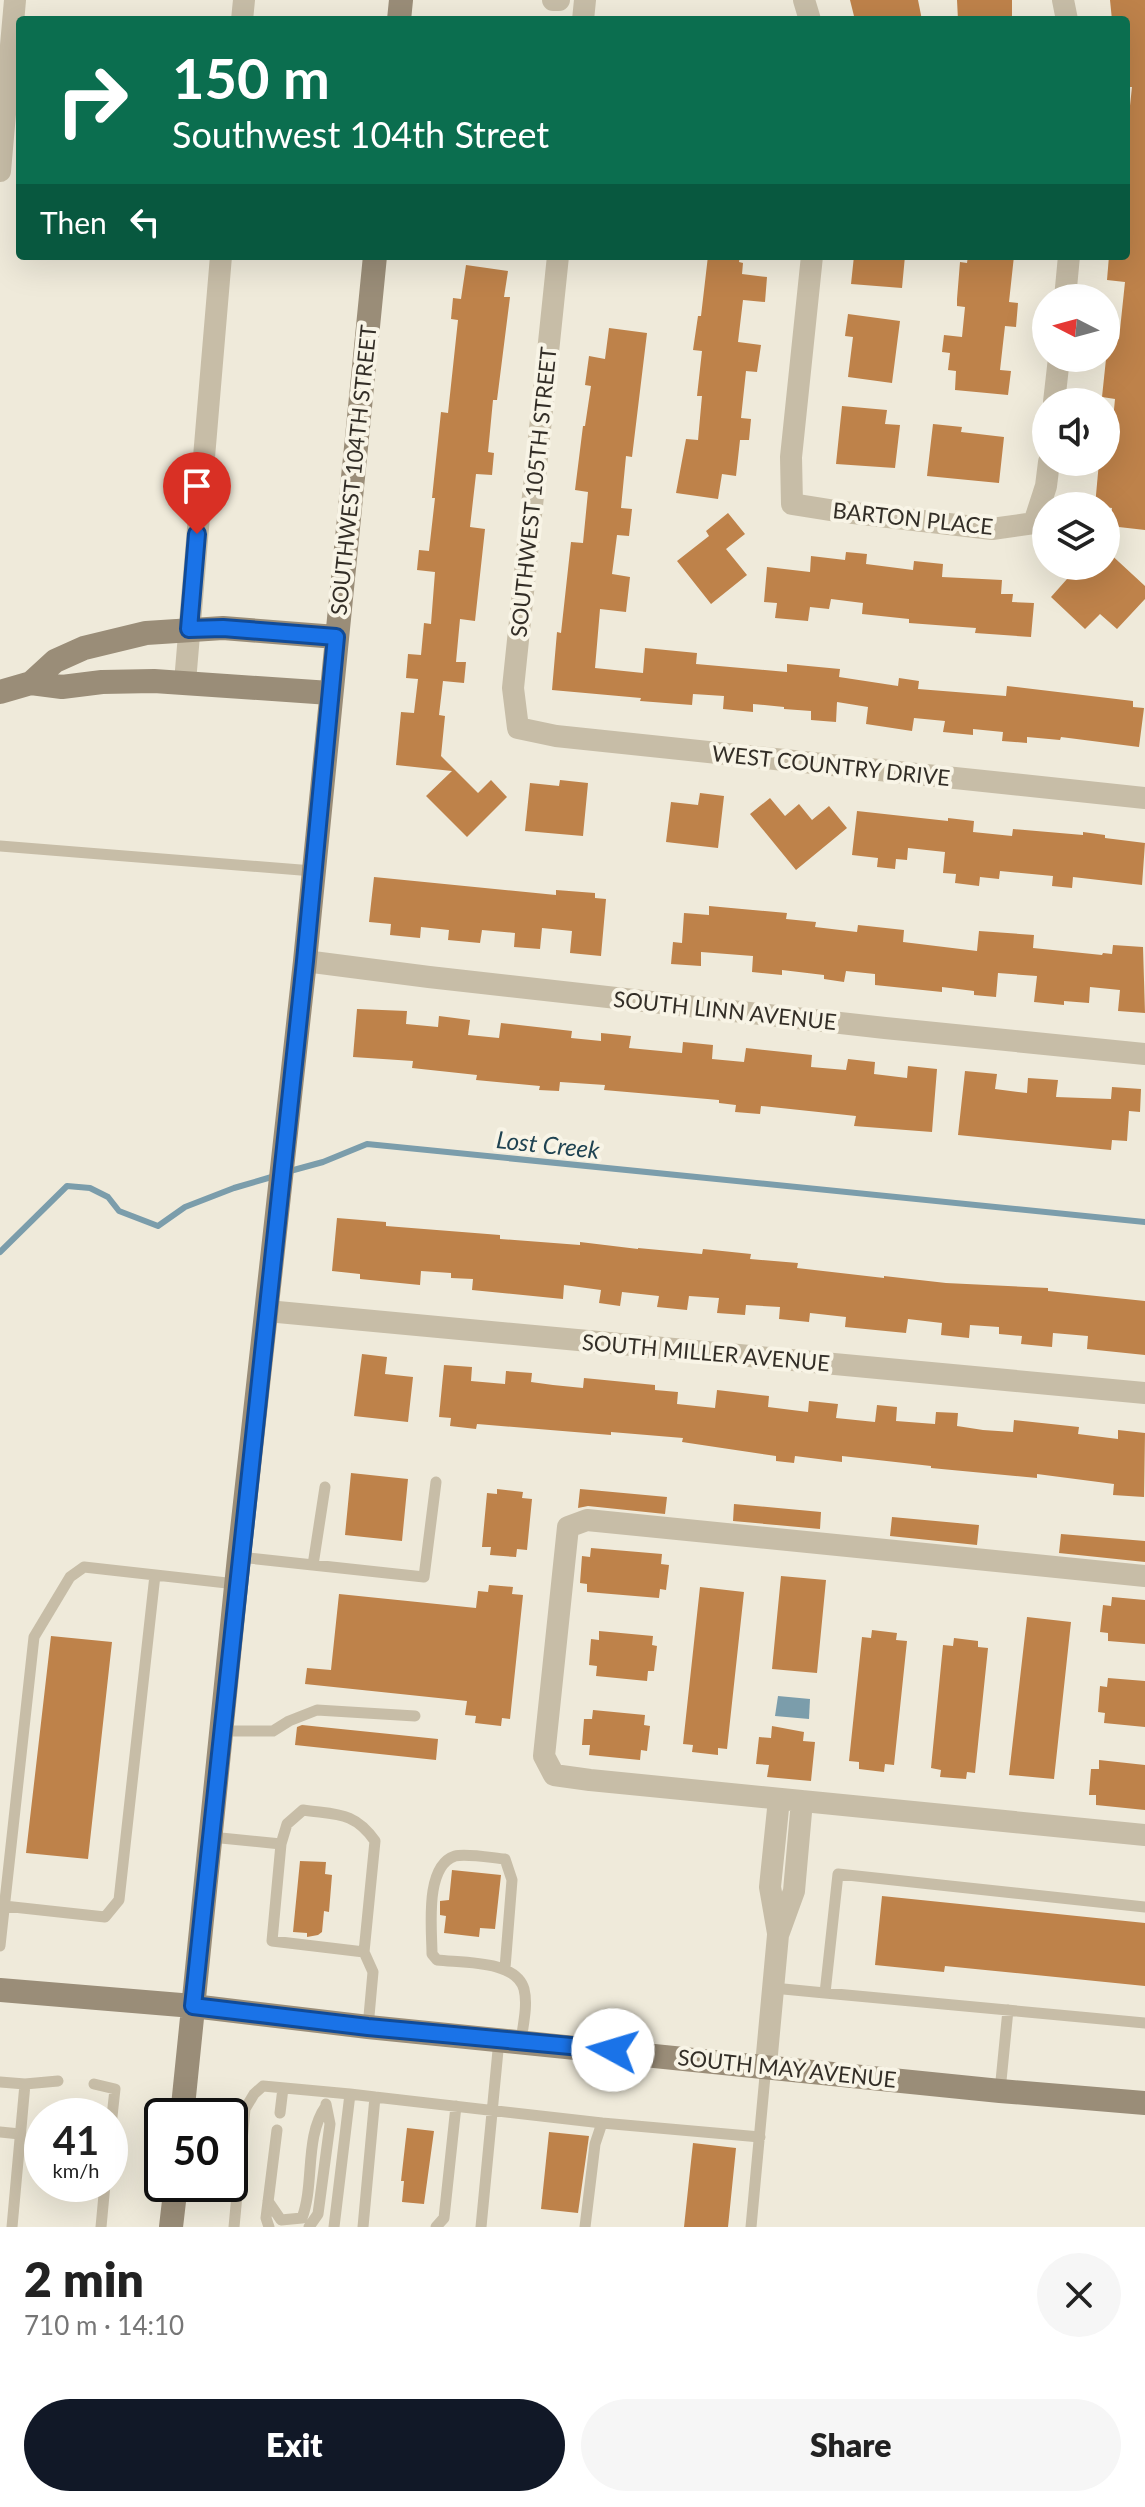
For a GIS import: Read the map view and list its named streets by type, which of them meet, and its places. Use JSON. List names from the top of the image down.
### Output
{
  "streets": {
    "main road": ["SOUTHWEST 104TH STREET", "SOUTH MAY AVENUE"],
    "street": [
      "SOUTHWEST 105TH STREET",
      "BARTON PLACE",
      "WEST COUNTRY DRIVE",
      "SOUTH LINN AVENUE",
      "SOUTH MILLER AVENUE"
    ]
  },
  "crossings": [
    ["SOUTHWEST 104TH STREET", "SOUTH LINN AVENUE"],
    ["SOUTHWEST 104TH STREET", "SOUTH MILLER AVENUE"],
    ["SOUTHWEST 104TH STREET", "SOUTH MAY AVENUE"],
    ["SOUTHWEST 105TH STREET", "WEST COUNTRY DRIVE"]
  ],
  "water": ["Lost Creek"],
  "north": "left",
  "page": {
    "turn": ["150 m", "Southwest 104th Street"],
    "then": "Then",
    "speed": "41 km/h",
    "limit": "50",
    "heading": ["2 min", "710 m · 14:10"],
    "buttons": ["Exit", "Share"]
  }
}
